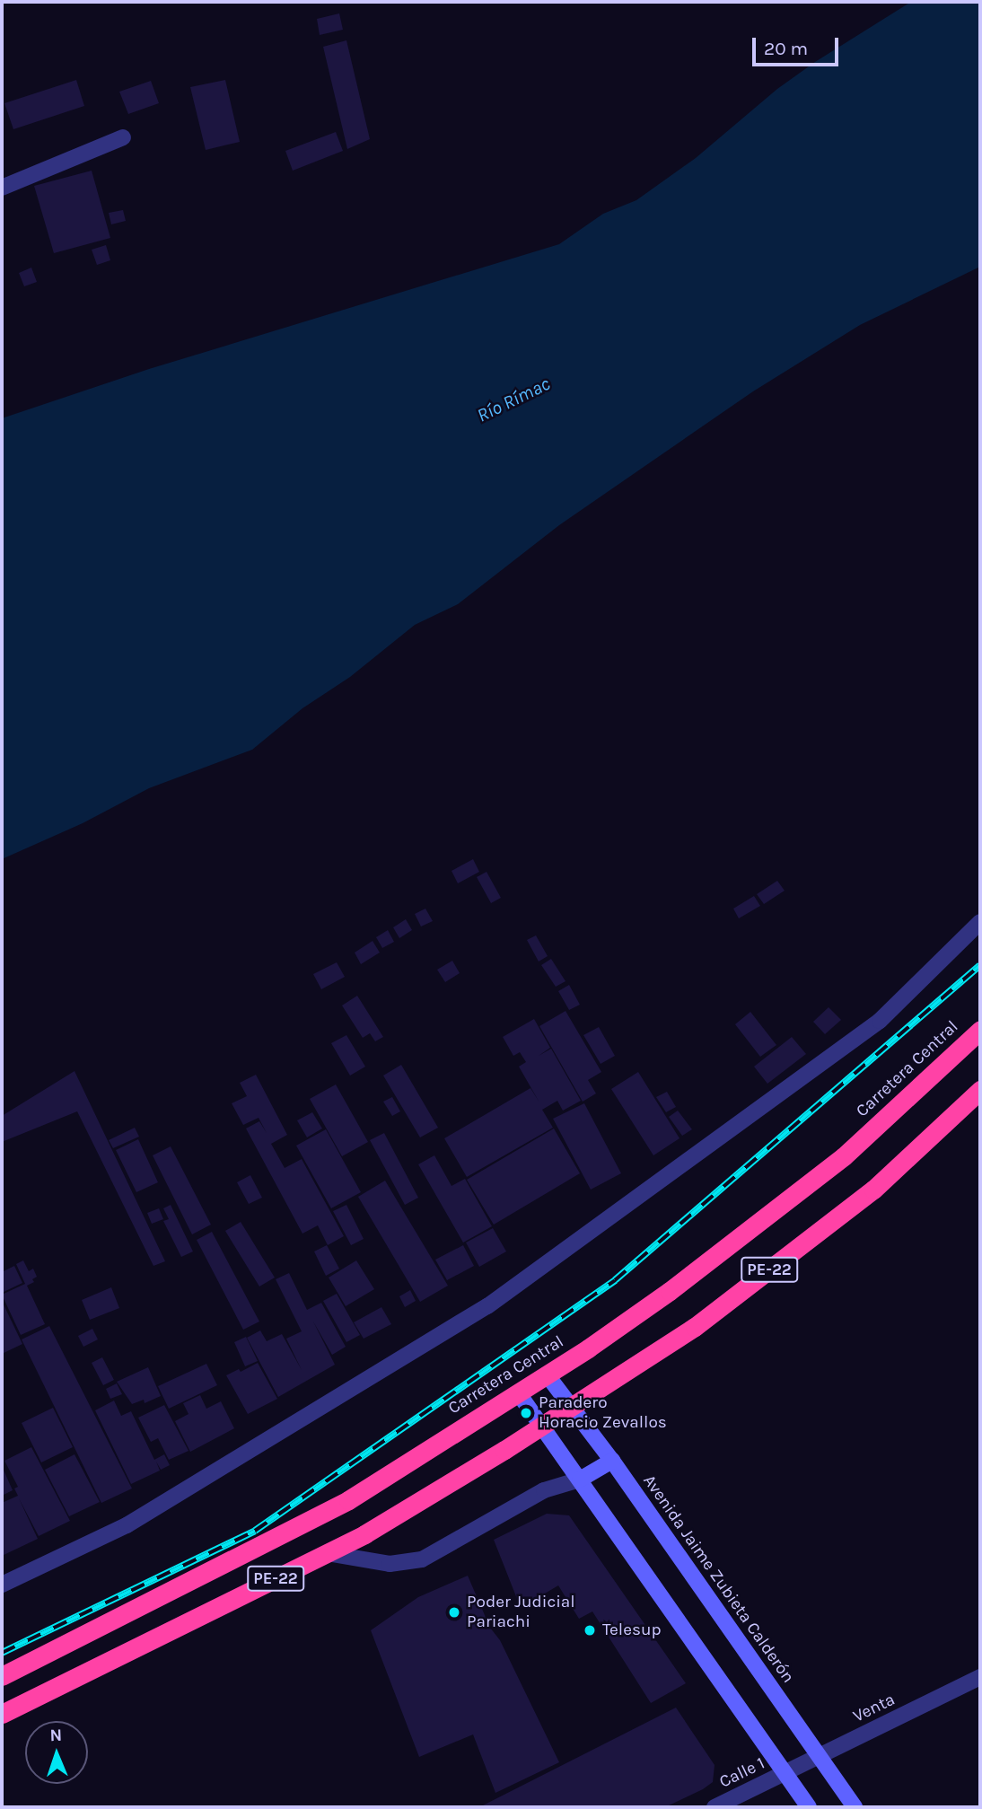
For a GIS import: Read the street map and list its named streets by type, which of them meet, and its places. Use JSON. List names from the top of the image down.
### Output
{
  "streets": {
    "highway": ["Carretera Central", "PE-22"],
    "street": ["Avenida Jaime Zubieta Calderón", "Venta", "Calle 1"]
  },
  "crossings": [
    ["Carretera Central", "Avenida Jaime Zubieta Calderón"],
    ["PE-22", "Avenida Jaime Zubieta Calderón"],
    ["Avenida Jaime Zubieta Calderón", "Venta"],
    ["Venta", "Calle 1"]
  ],
  "water": ["Río Rímac"],
  "places": ["Paradero Horacio Zevallos", "Poder Judicial Pariachi", "Telesup"],
  "scale_bar": "20 m",
  "north": "top"
}
